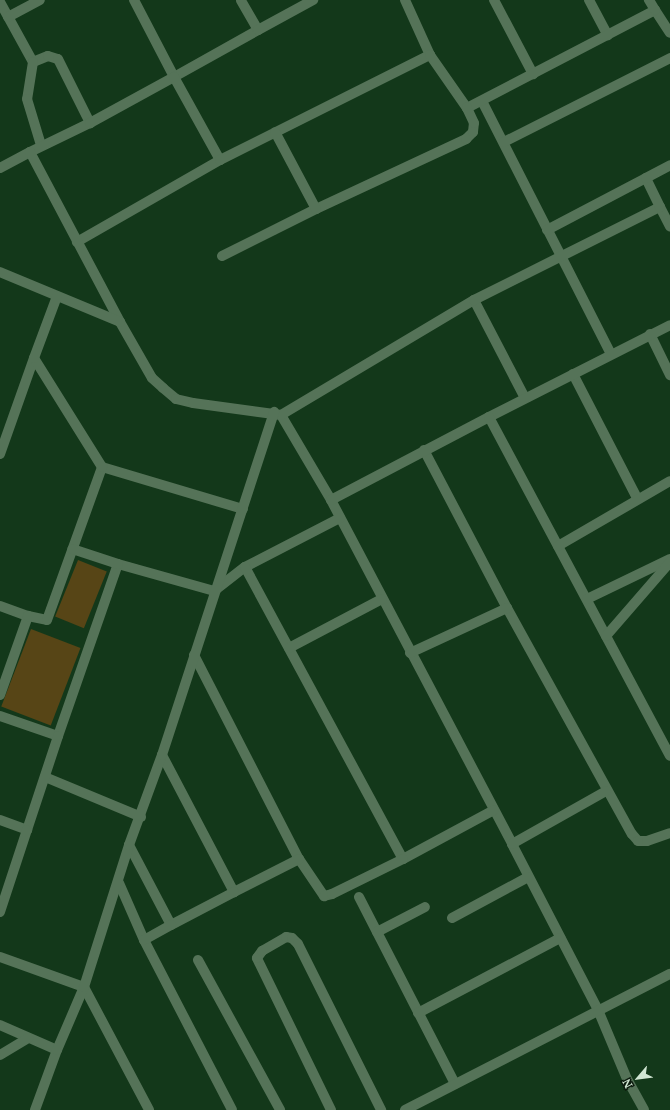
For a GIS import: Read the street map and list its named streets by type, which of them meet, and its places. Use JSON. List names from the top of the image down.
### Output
{
  "north": "bottom left"
}
